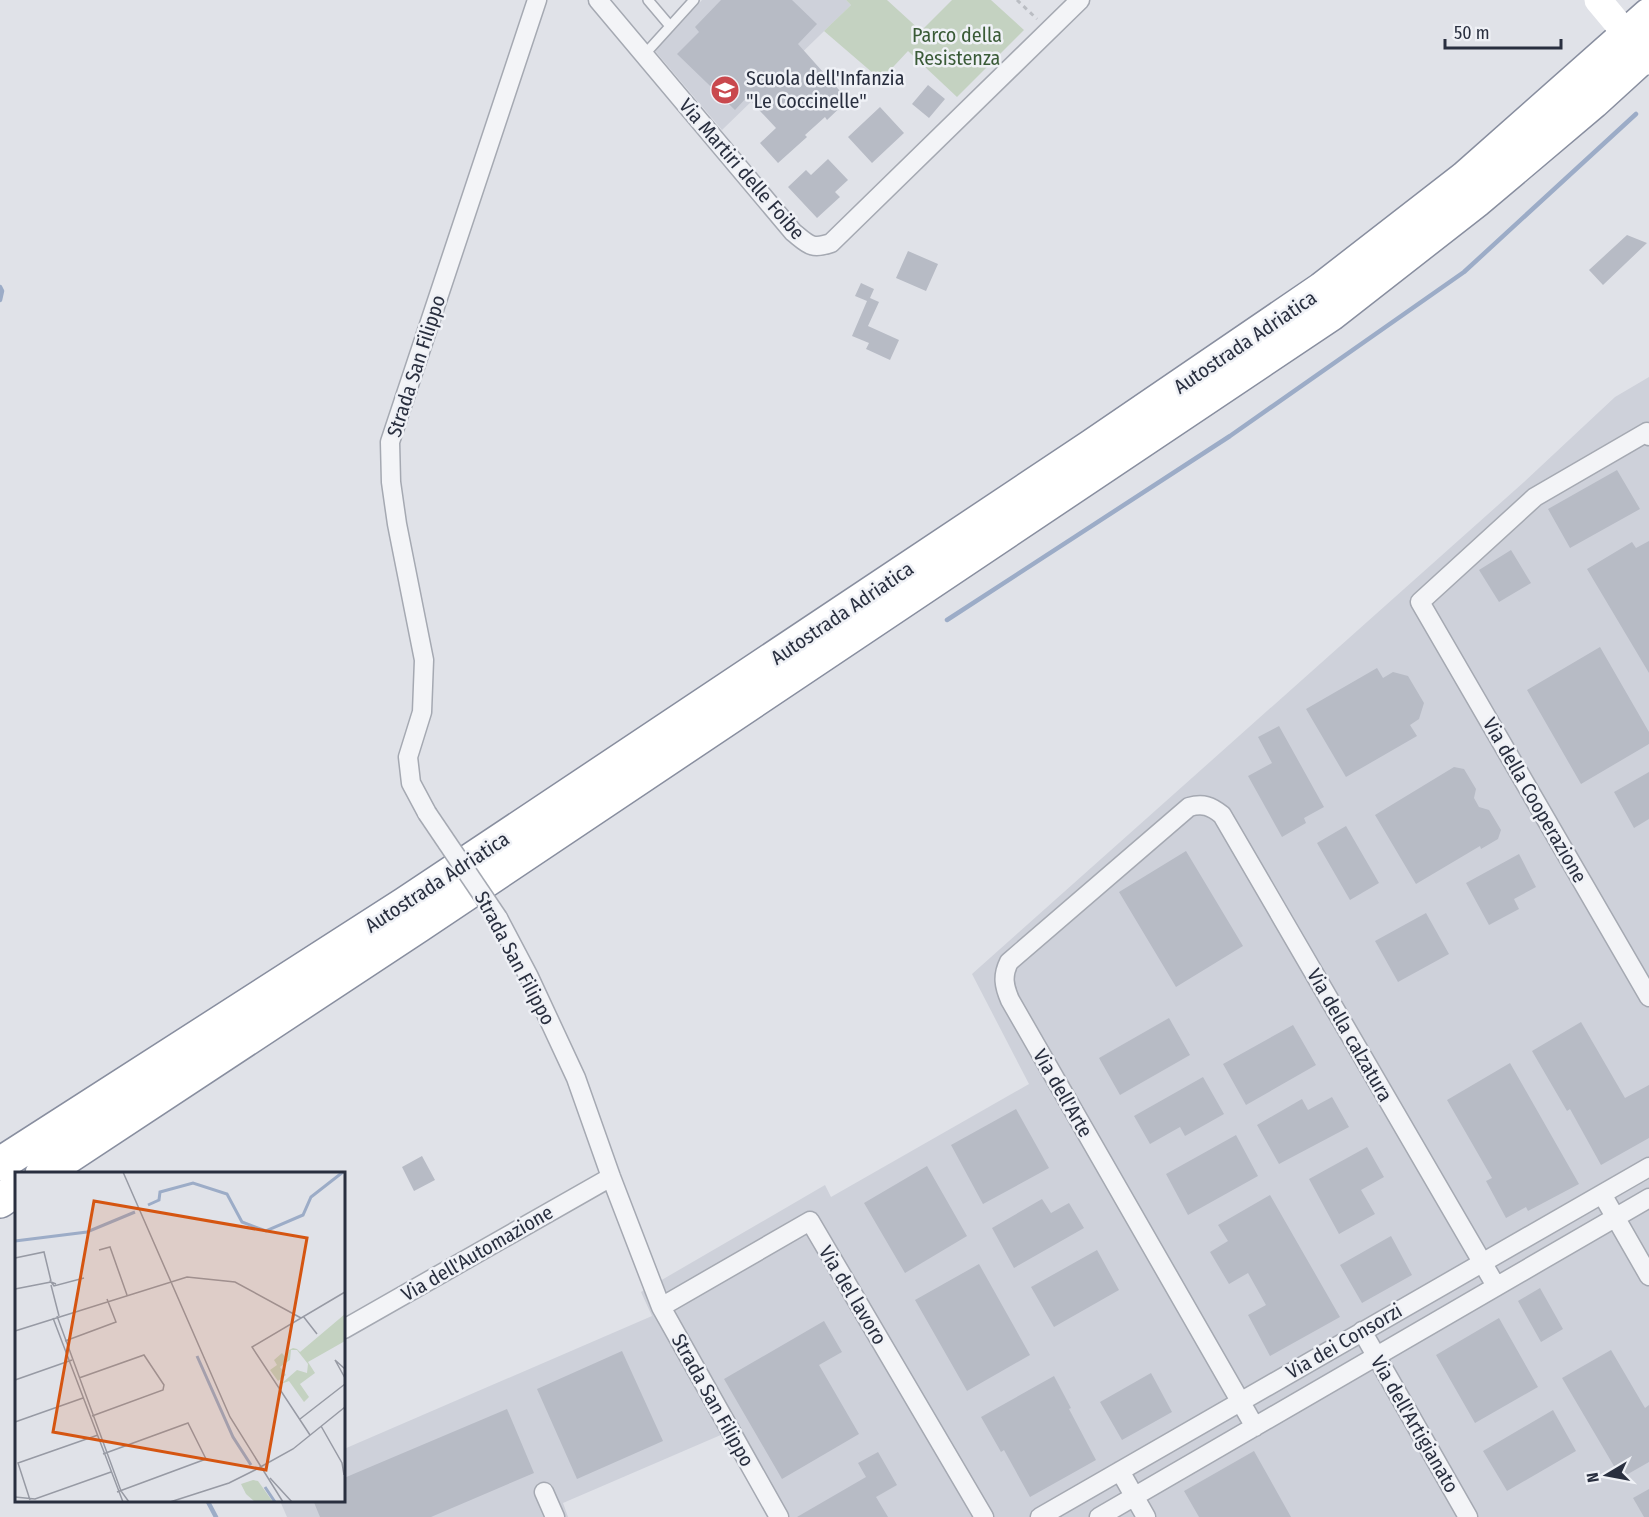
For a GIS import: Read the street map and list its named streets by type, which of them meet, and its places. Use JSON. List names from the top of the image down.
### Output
{
  "streets": {
    "highway": ["Autostrada Adriatica"],
    "street": [
      "Via Martiri delle Foibe",
      "Strada San Filippo",
      "Via della Cooperazione",
      "Via della calzatura",
      "Via dell'Arte",
      "Via dell'Automazione",
      "Via del lavoro",
      "Via dei Consorzi",
      "Via dell'Artigianato"
    ]
  },
  "crossings": [
    ["Strada San Filippo", "Via dell'Automazione"],
    ["Strada San Filippo", "Via del lavoro"],
    ["Via della calzatura", "Via dell'Arte"],
    ["Via della calzatura", "Via dei Consorzi"],
    ["Via dell'Arte", "Via dei Consorzi"],
    ["Via dei Consorzi", "Via dell'Artigianato"]
  ],
  "parks": ["Parco della Resistenza"],
  "places": {
    "school or university": ["Scuola dell'Infanzia \"Le Coccinelle\""]
  },
  "scale_bar": "50 m",
  "north": "left"
}
